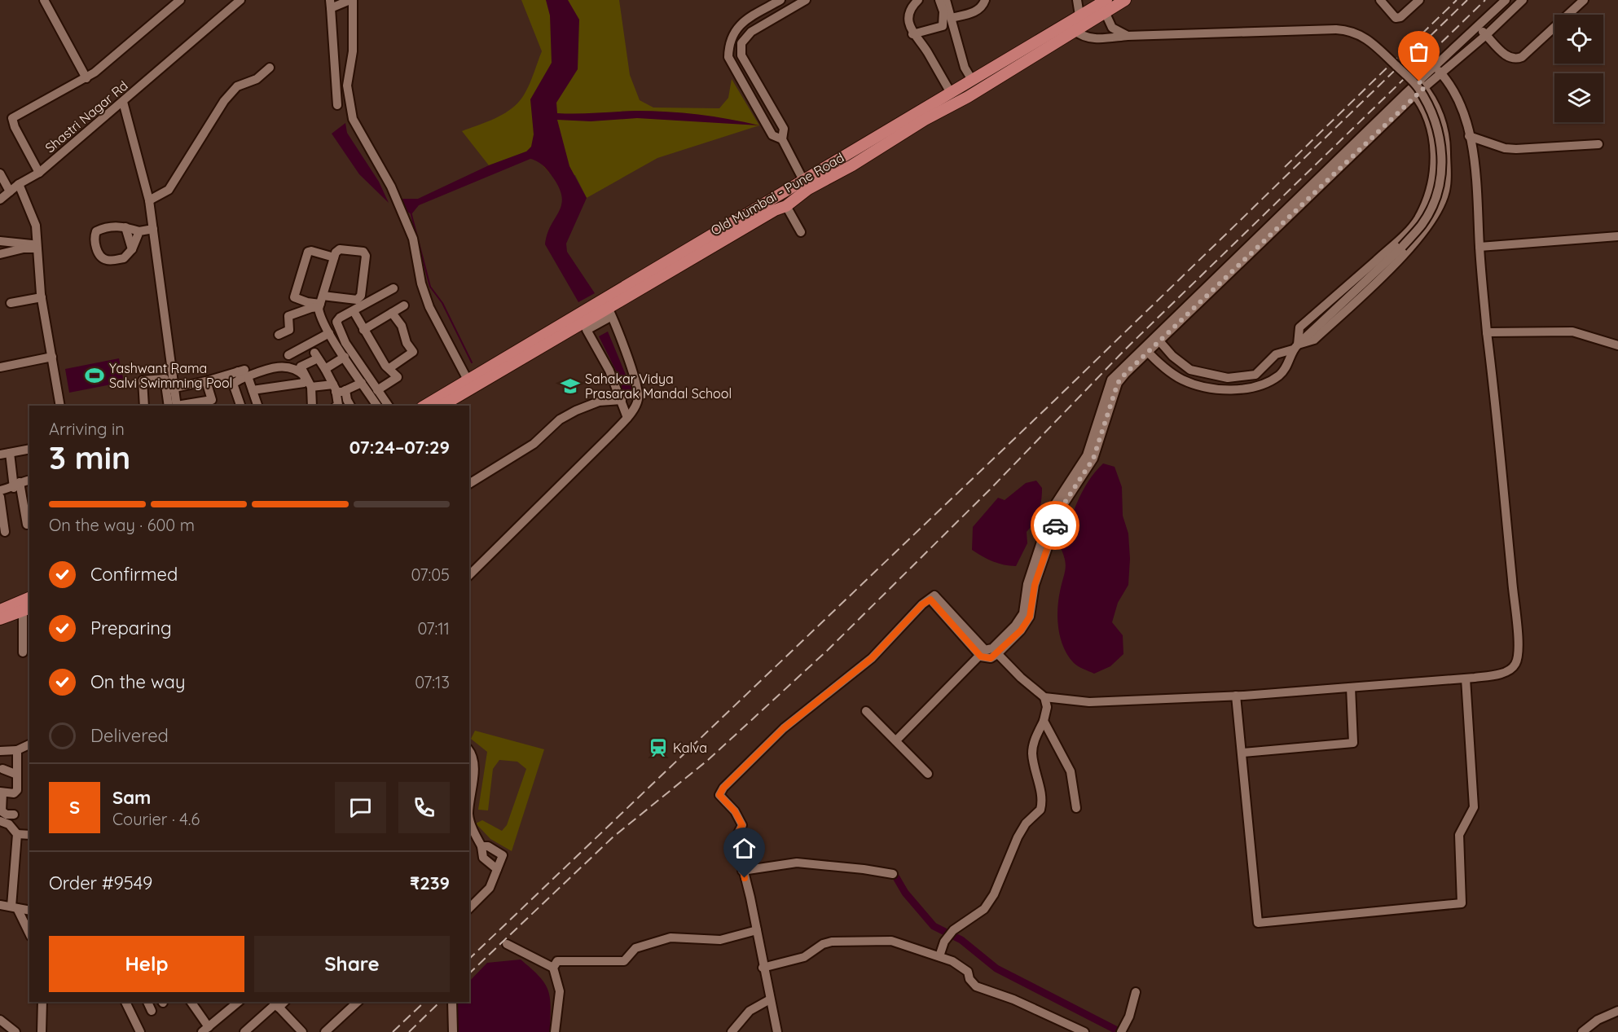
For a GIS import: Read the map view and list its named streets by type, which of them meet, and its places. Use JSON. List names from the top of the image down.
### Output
{
  "streets": {
    "main road": ["Old Mumbai - Pune Road"],
    "street": ["Shastri Nagar Rd"]
  },
  "places": {
    "sports": ["Yashwant Rama Salvi Swimming Pool"],
    "school or university": ["Sahakar Vidya Prasarak Mandal School"],
    "station": ["Kalva"]
  },
  "page": {
    "heading": ["3 min", "Arriving in", "07:24–07:29"],
    "panel": [
      "Sam",
      "Courier · 4.6",
      "Order #9549",
      "₹239"
    ],
    "bar": "On the way · 600 m",
    "list": [
      ["Confirmed", "07:05"],
      ["Preparing", "07:11"],
      ["On the way", "07:13"],
      "Delivered"
    ],
    "round": "S",
    "buttons": ["Help", "Share"]
  }
}
